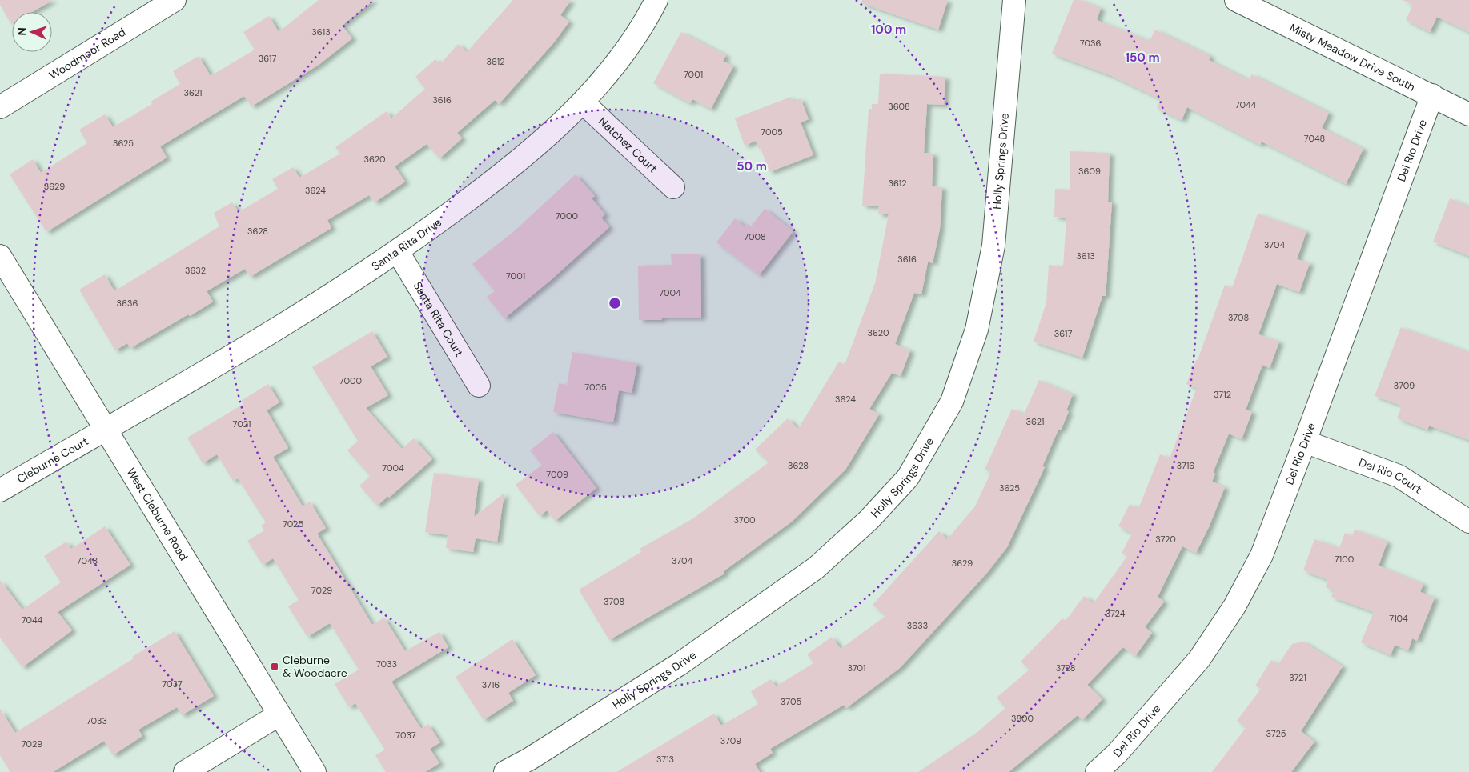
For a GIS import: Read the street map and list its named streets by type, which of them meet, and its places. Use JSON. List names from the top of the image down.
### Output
{
  "streets": {
    "street": [
      "Woodmoor Road",
      "Misty Meadow Drive South",
      "Natchez Court",
      "Del Rio Drive",
      "Holly Springs Drive",
      "Santa Rita Drive",
      "Santa Rita Court",
      "Cleburne Court",
      "Del Rio Court",
      "West Cleburne Road"
    ]
  },
  "crossings": [
    ["Misty Meadow Drive South", "Del Rio Drive"],
    ["Natchez Court", "Santa Rita Drive"],
    ["Del Rio Drive", "Del Rio Court"],
    ["Santa Rita Drive", "Santa Rita Court"],
    ["Santa Rita Drive", "Cleburne Court"],
    ["Santa Rita Drive", "West Cleburne Road"],
    ["Cleburne Court", "West Cleburne Road"]
  ],
  "places": {
    "transit": ["Cleburne & Woodacre"]
  },
  "house_numbers": [
    "3613",
    "7036",
    "3617",
    "3612",
    "7001",
    "3621",
    "3616",
    "7044",
    "3608",
    "7005",
    "7048",
    "3625",
    "3620",
    "3609",
    "3612",
    "3629",
    "3624",
    "7000",
    "3628",
    "7008",
    "3704",
    "3613",
    "3616",
    "3632",
    "7001",
    "7004",
    "3636",
    "3708",
    "3620",
    "3617",
    "7000",
    "3709",
    "7005",
    "3712",
    "3624",
    "3621",
    "7021",
    "3628",
    "3716",
    "7004",
    "7009",
    "3625",
    "3700",
    "7025",
    "3720",
    "7100",
    "7048",
    "3704",
    "3629",
    "7029",
    "3708",
    "3724",
    "7104",
    "7044",
    "3633",
    "7033",
    "3701",
    "3728",
    "3721",
    "7037",
    "3716",
    "3705",
    "3800",
    "7033",
    "3725",
    "7037",
    "3709",
    "7029",
    "3713"
  ],
  "north": "left",
  "rings": ["100 m", "150 m", "50 m"]
}
